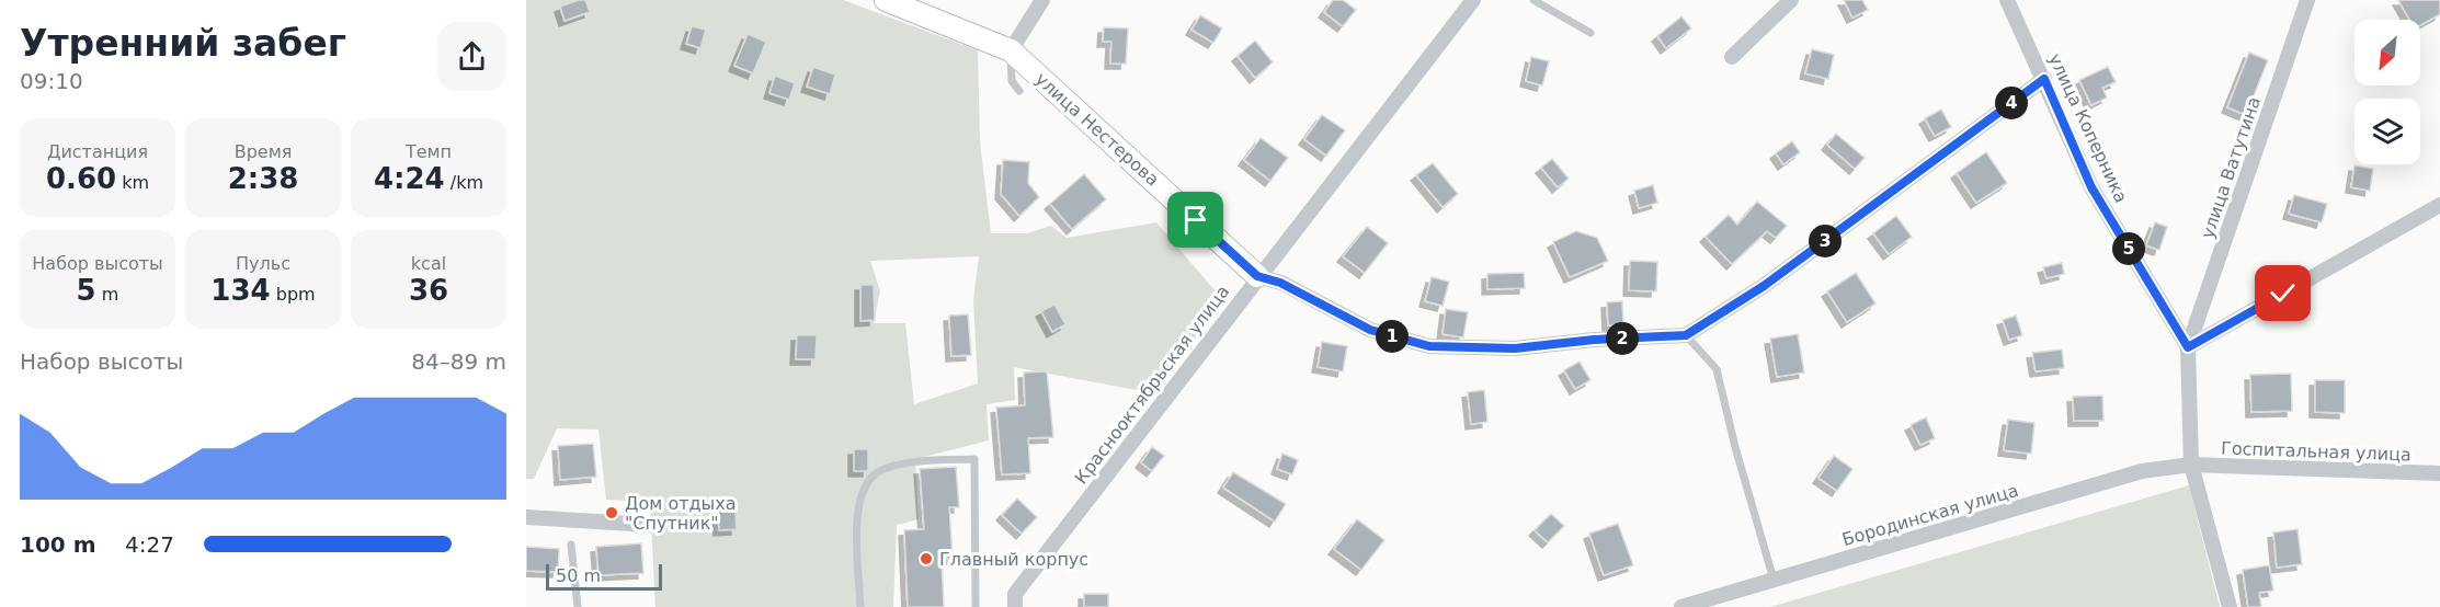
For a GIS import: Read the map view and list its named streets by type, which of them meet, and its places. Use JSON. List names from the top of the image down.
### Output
{
  "streets": {
    "street": [
      "улица Коперника",
      "улица Нестерова",
      "улица Ватутина",
      "Краснооктябрьская улица",
      "Госпитальная улица",
      "Бородинская улица"
    ]
  },
  "crossings": [
    ["улица Коперника", "улица Нестерова"],
    ["улица Коперника", "улица Ватутина"],
    ["улица Коперника", "Госпитальная улица"],
    ["улица Коперника", "Бородинская улица"],
    ["улица Нестерова", "Краснооктябрьская улица"],
    ["Госпитальная улица", "Бородинская улица"]
  ],
  "places": ["Дом отдыха \"Спутник\"", "Главный корпус"],
  "scale_bar": "50 m",
  "north": "bottom left",
  "page": {
    "heading": ["Утренний забег", "09:10"],
    "pins": [
      "4",
      "3",
      "5",
      "1",
      "2"
    ],
    "stats": [
      ["Дистанция", "0.60 km"],
      ["Время", "2:38"],
      ["Темп", "4:24 /km"],
      ["Набор высоты", "5 m"],
      ["Пульс", "134 bpm"],
      ["kcal", "36"]
    ],
    "chart": ["Набор высоты", "84–89 m"],
    "list": [
      {
        "name": "100 m",
        "note": "4:27"
      }
    ],
    "scale": "50 m"
  }
}
